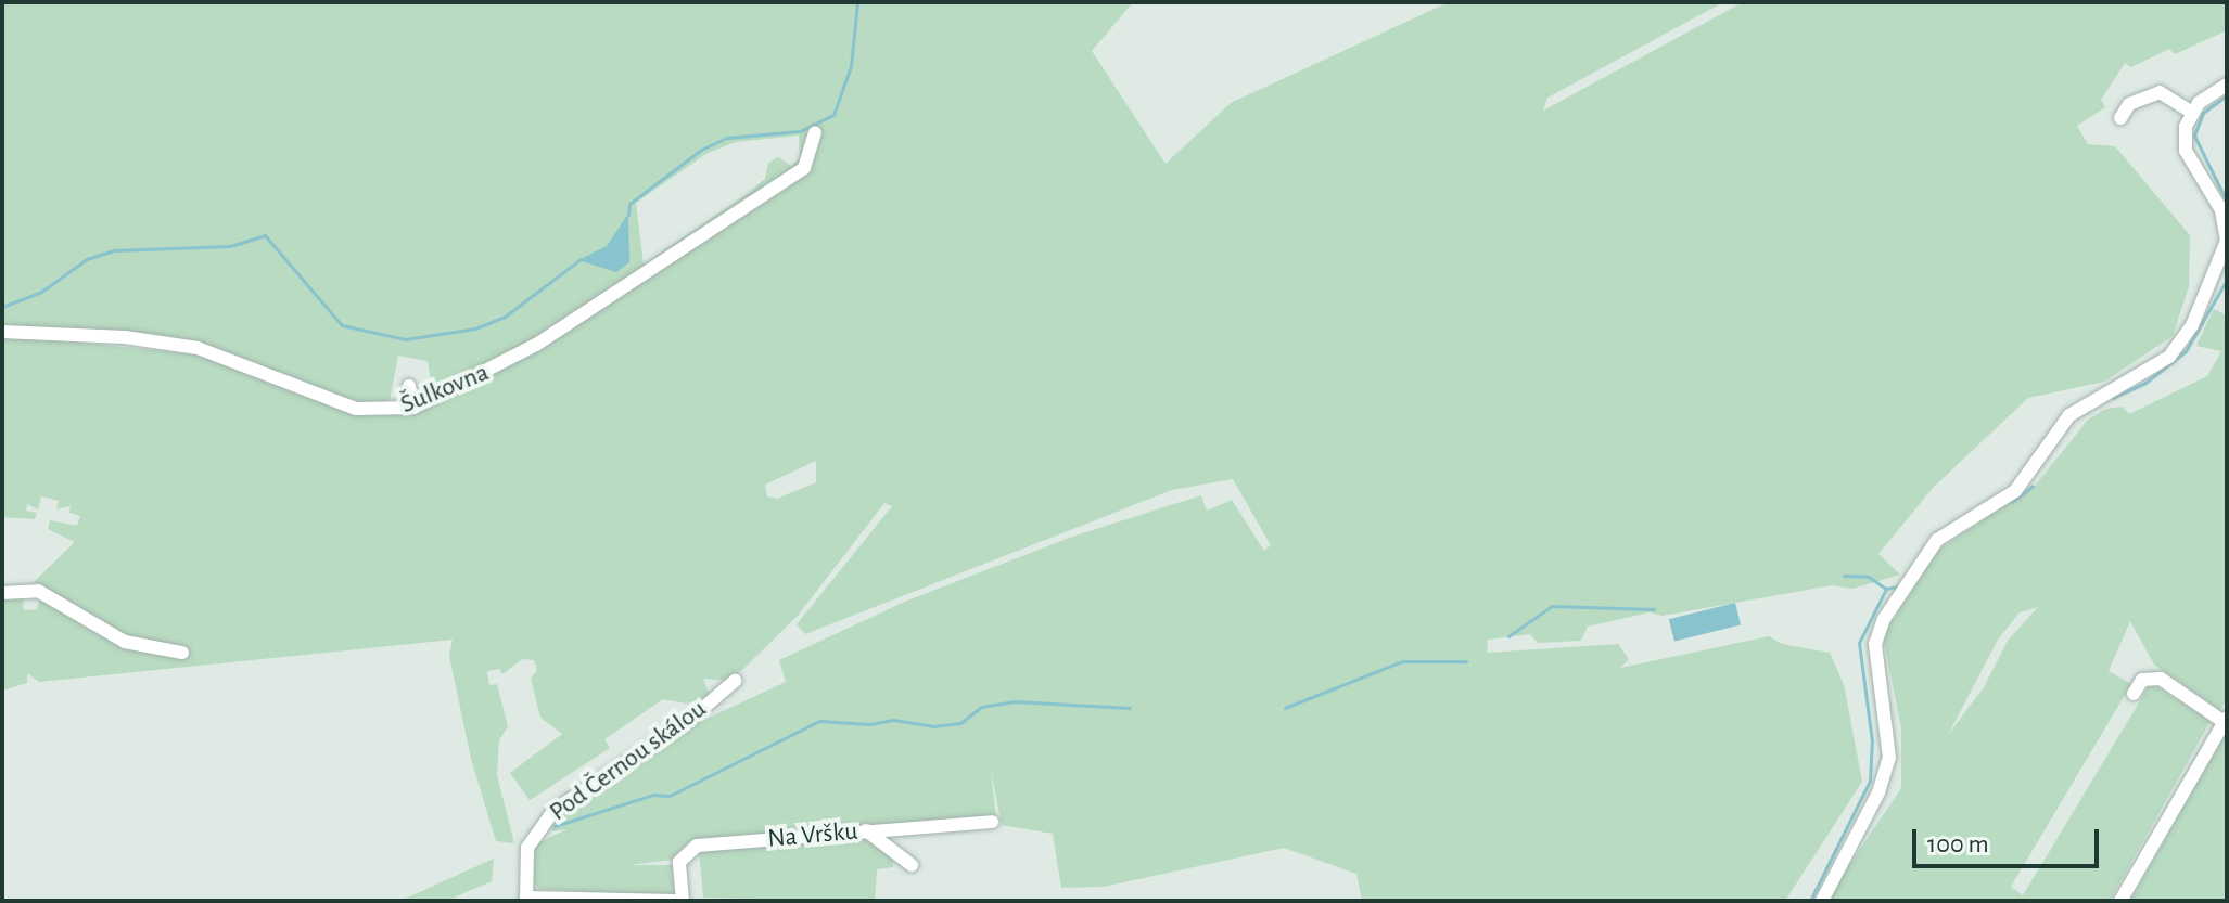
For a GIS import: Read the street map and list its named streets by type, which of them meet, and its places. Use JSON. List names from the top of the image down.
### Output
{
  "streets": {
    "street": ["Šulkovna", "Pod Černou skálou", "Na Vršku"]
  },
  "scale_bar": "100 m"
}
